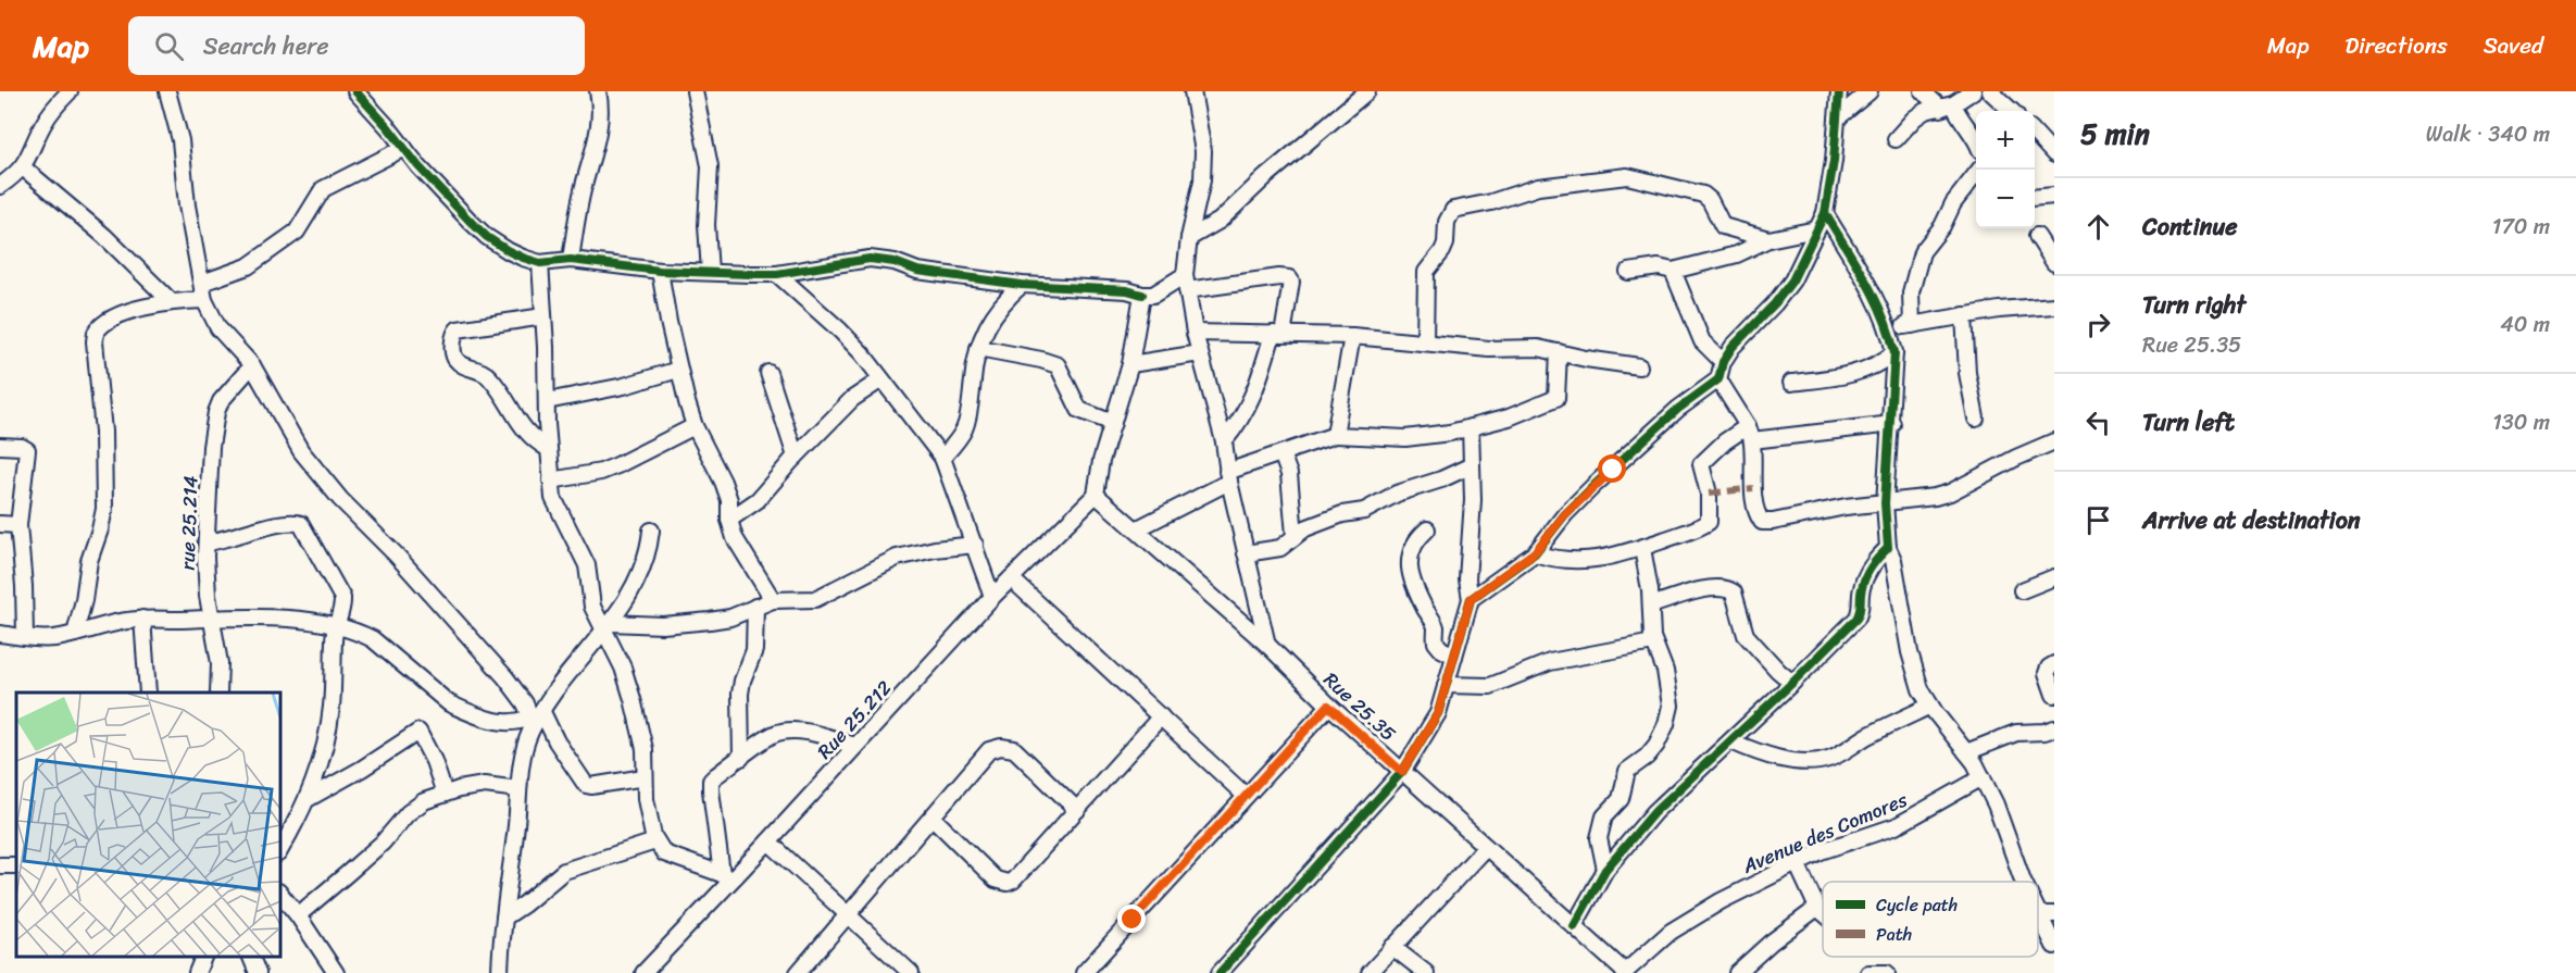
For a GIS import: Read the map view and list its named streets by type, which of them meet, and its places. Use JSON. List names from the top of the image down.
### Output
{
  "streets": {
    "street": [
      "rue 25.214",
      "Rue 25.35",
      "Rue 25.212",
      "Avenue des Comores"
    ]
  },
  "crossings": [
    ["Rue 25.35", "Rue 25.212"],
    ["Rue 25.35", "Avenue des Comores"]
  ],
  "legend": ["Cycle path", "Path"],
  "page": {
    "header": "Map",
    "search": "Search here",
    "nav": ["Map", "Directions", "Saved"],
    "heading": ["5 min", "Walk · 340 m"],
    "map_buttons": ["+", "−"],
    "list": [
      ["Continue", "170 m"],
      ["Turn right", "Rue 25.35", "40 m"],
      ["Turn left", "130 m"],
      "Arrive at destination"
    ]
  }
}
